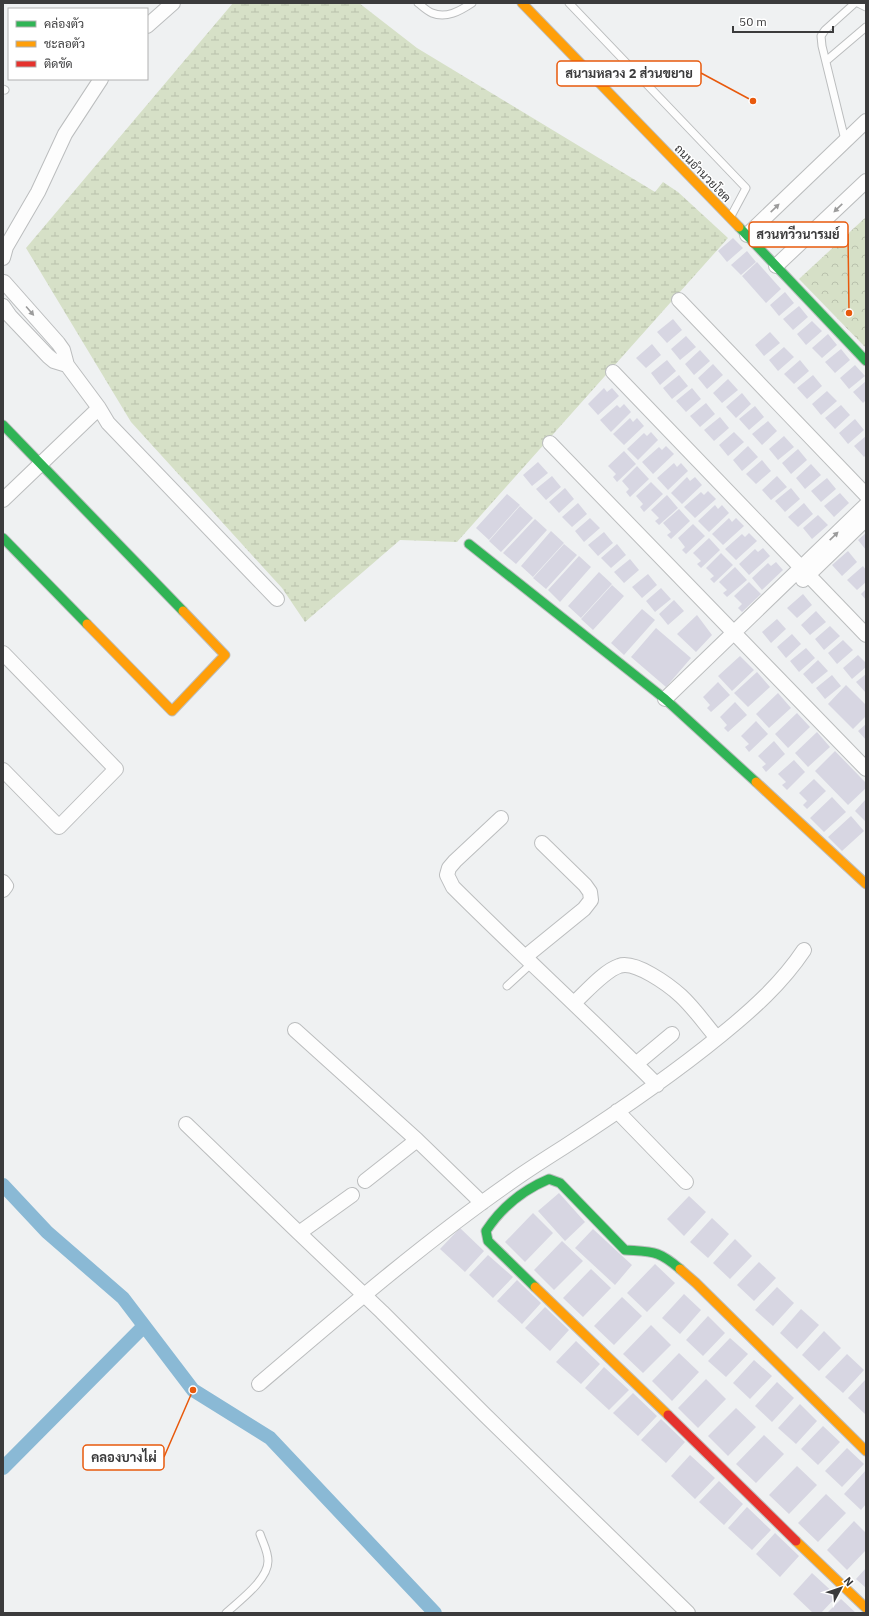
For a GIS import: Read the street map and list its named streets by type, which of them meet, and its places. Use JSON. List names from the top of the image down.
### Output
{
  "streets": {
    "street": ["ถนนอำนวยโชค"]
  },
  "places": ["สนามหลวง 2 ส่วนขยาย", "สวนทวีวนารมย์", "คลองบางไผ่"],
  "legend": ["คล่องตัว", "ชะลอตัว", "ติดขัด"],
  "scale_bar": "50 m",
  "north": "top right"
}
